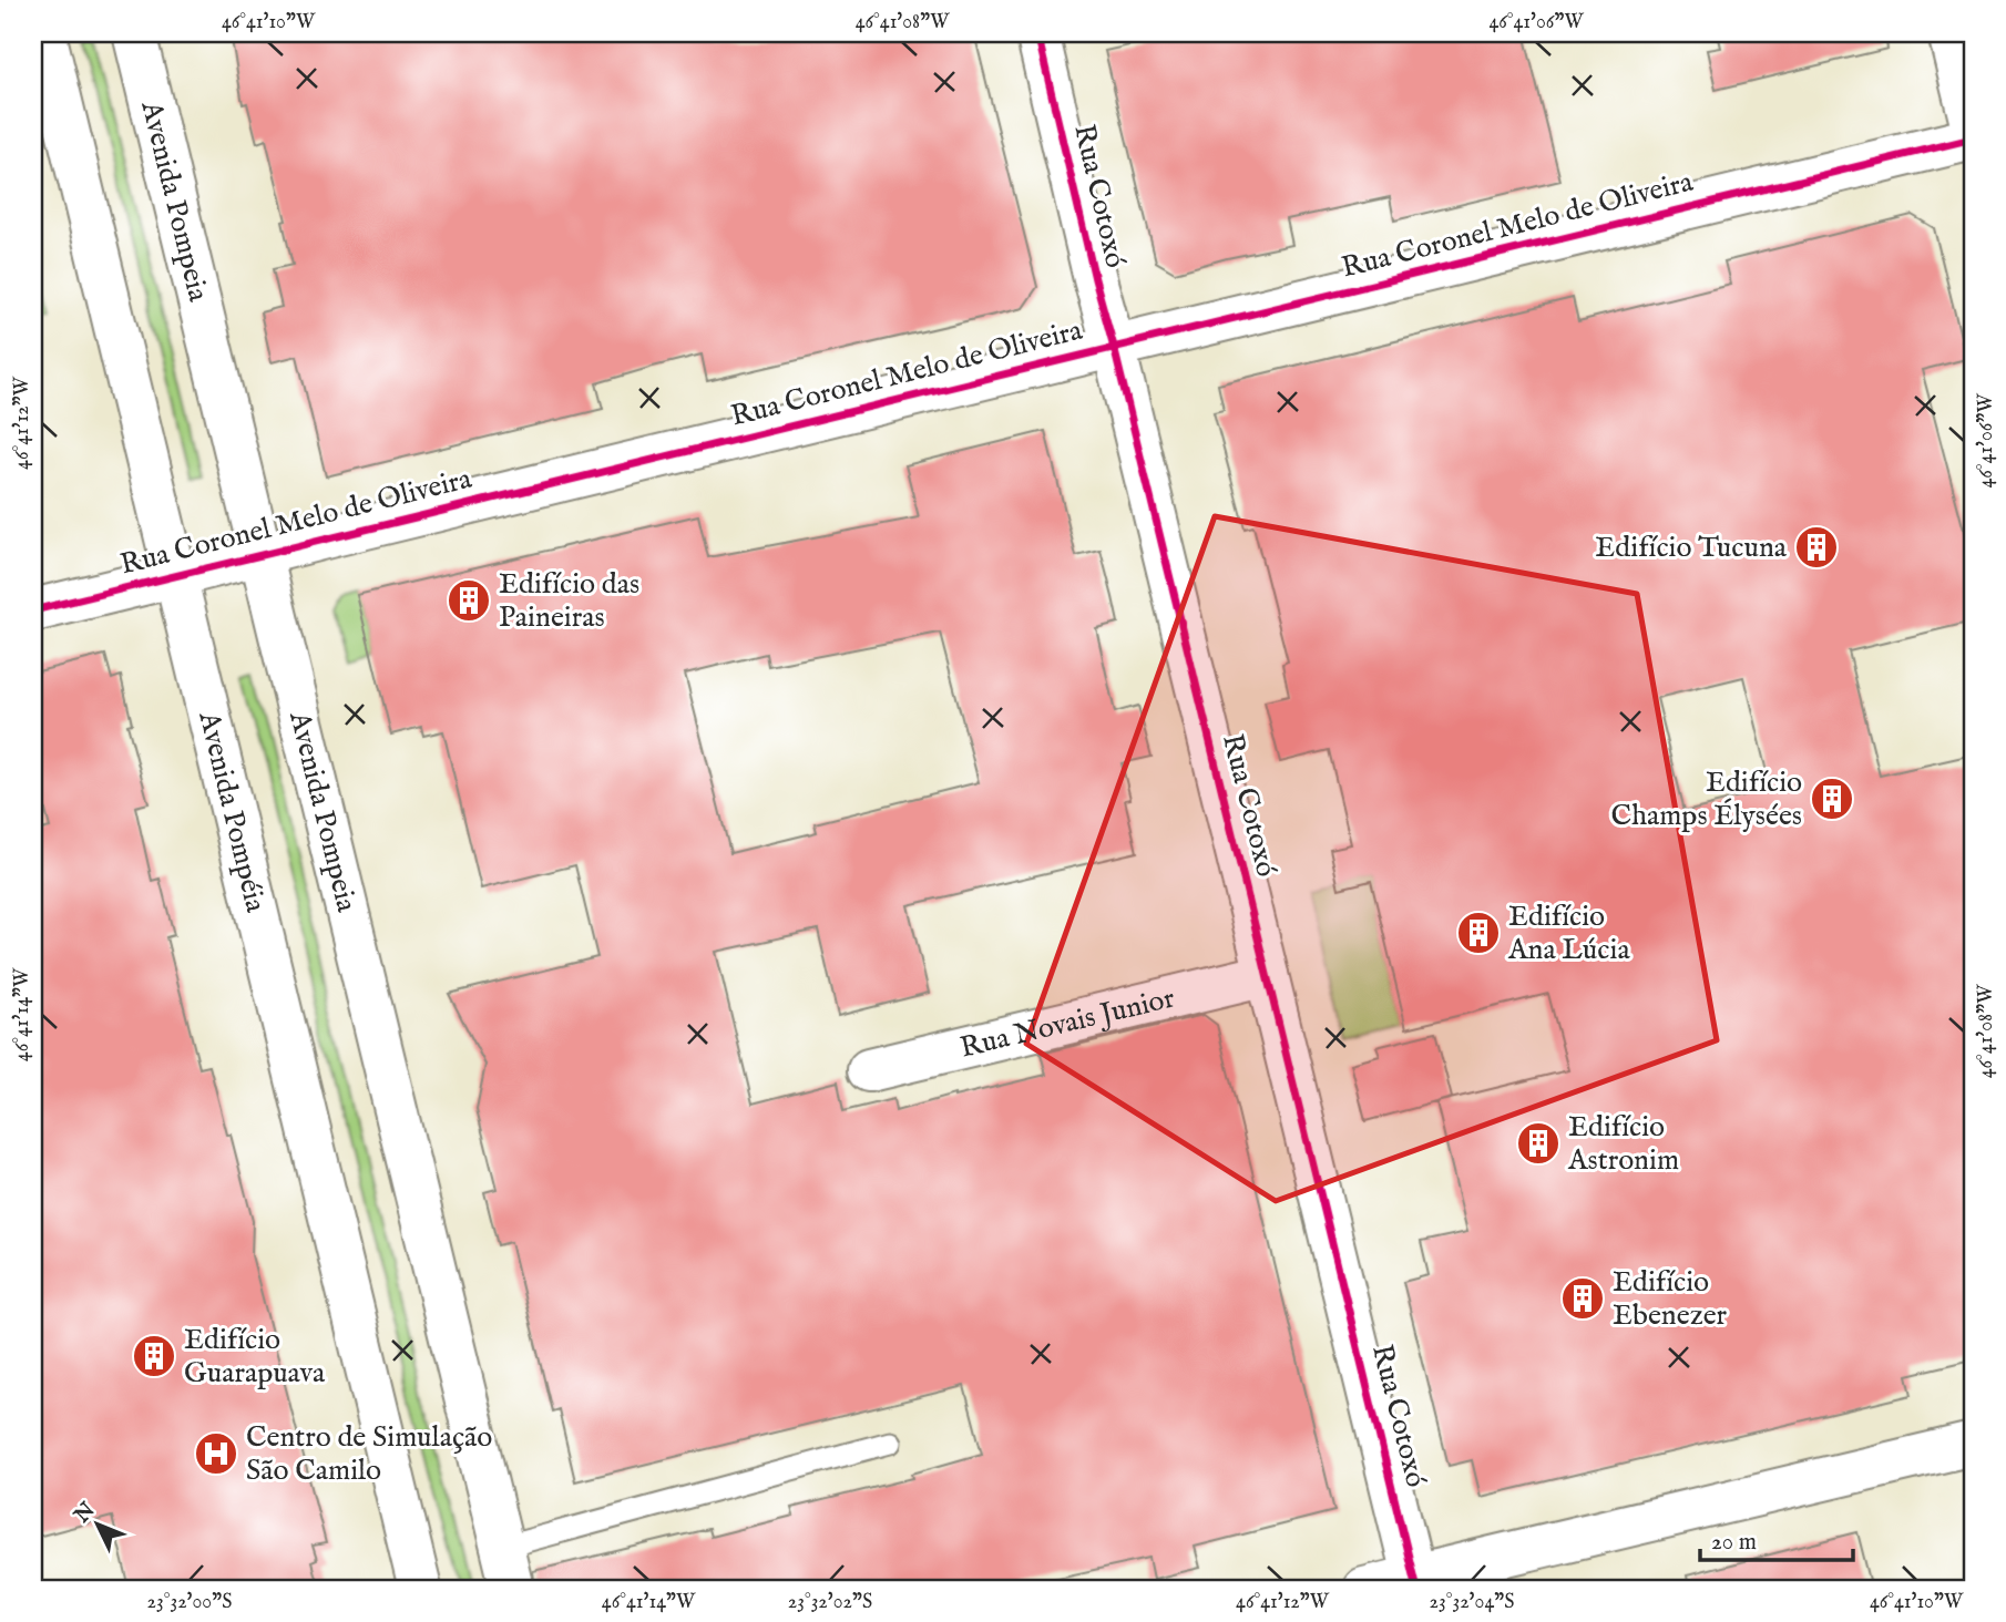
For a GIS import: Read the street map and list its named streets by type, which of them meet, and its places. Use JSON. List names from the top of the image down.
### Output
{
  "streets": {
    "street": [
      "Rua Cotoxó",
      "Avenida Pompeia",
      "Rua Coronel Melo de Oliveira",
      "Avenida Pompéia",
      "Rua Novais Junior"
    ]
  },
  "crossings": [
    ["Rua Cotoxó", "Rua Coronel Melo de Oliveira"],
    ["Rua Cotoxó", "Rua Novais Junior"],
    ["Avenida Pompeia", "Rua Coronel Melo de Oliveira"],
    ["Rua Coronel Melo de Oliveira", "Avenida Pompéia"]
  ],
  "places": {
    "building": [
      "Edifício Tucuna",
      "Edifício das Paineiras",
      "Edifício Champs Élysées",
      "Edifício Ana Lúcia",
      "Edifício Astronim",
      "Edifício Ebenezer",
      "Edifício Guarapuava"
    ],
    "hospital": ["Centro de Simulação São Camilo"]
  },
  "scale_bar": "20 m",
  "north": "top left",
  "coordinates": [
    "46°41'10\"W",
    "46°41'08\"W",
    "46°41'06\"W",
    "46°41'12\"W",
    "46°41'14\"W",
    "23°32'00\"S",
    "23°32'02\"S",
    "23°32'04\"S"
  ]
}
